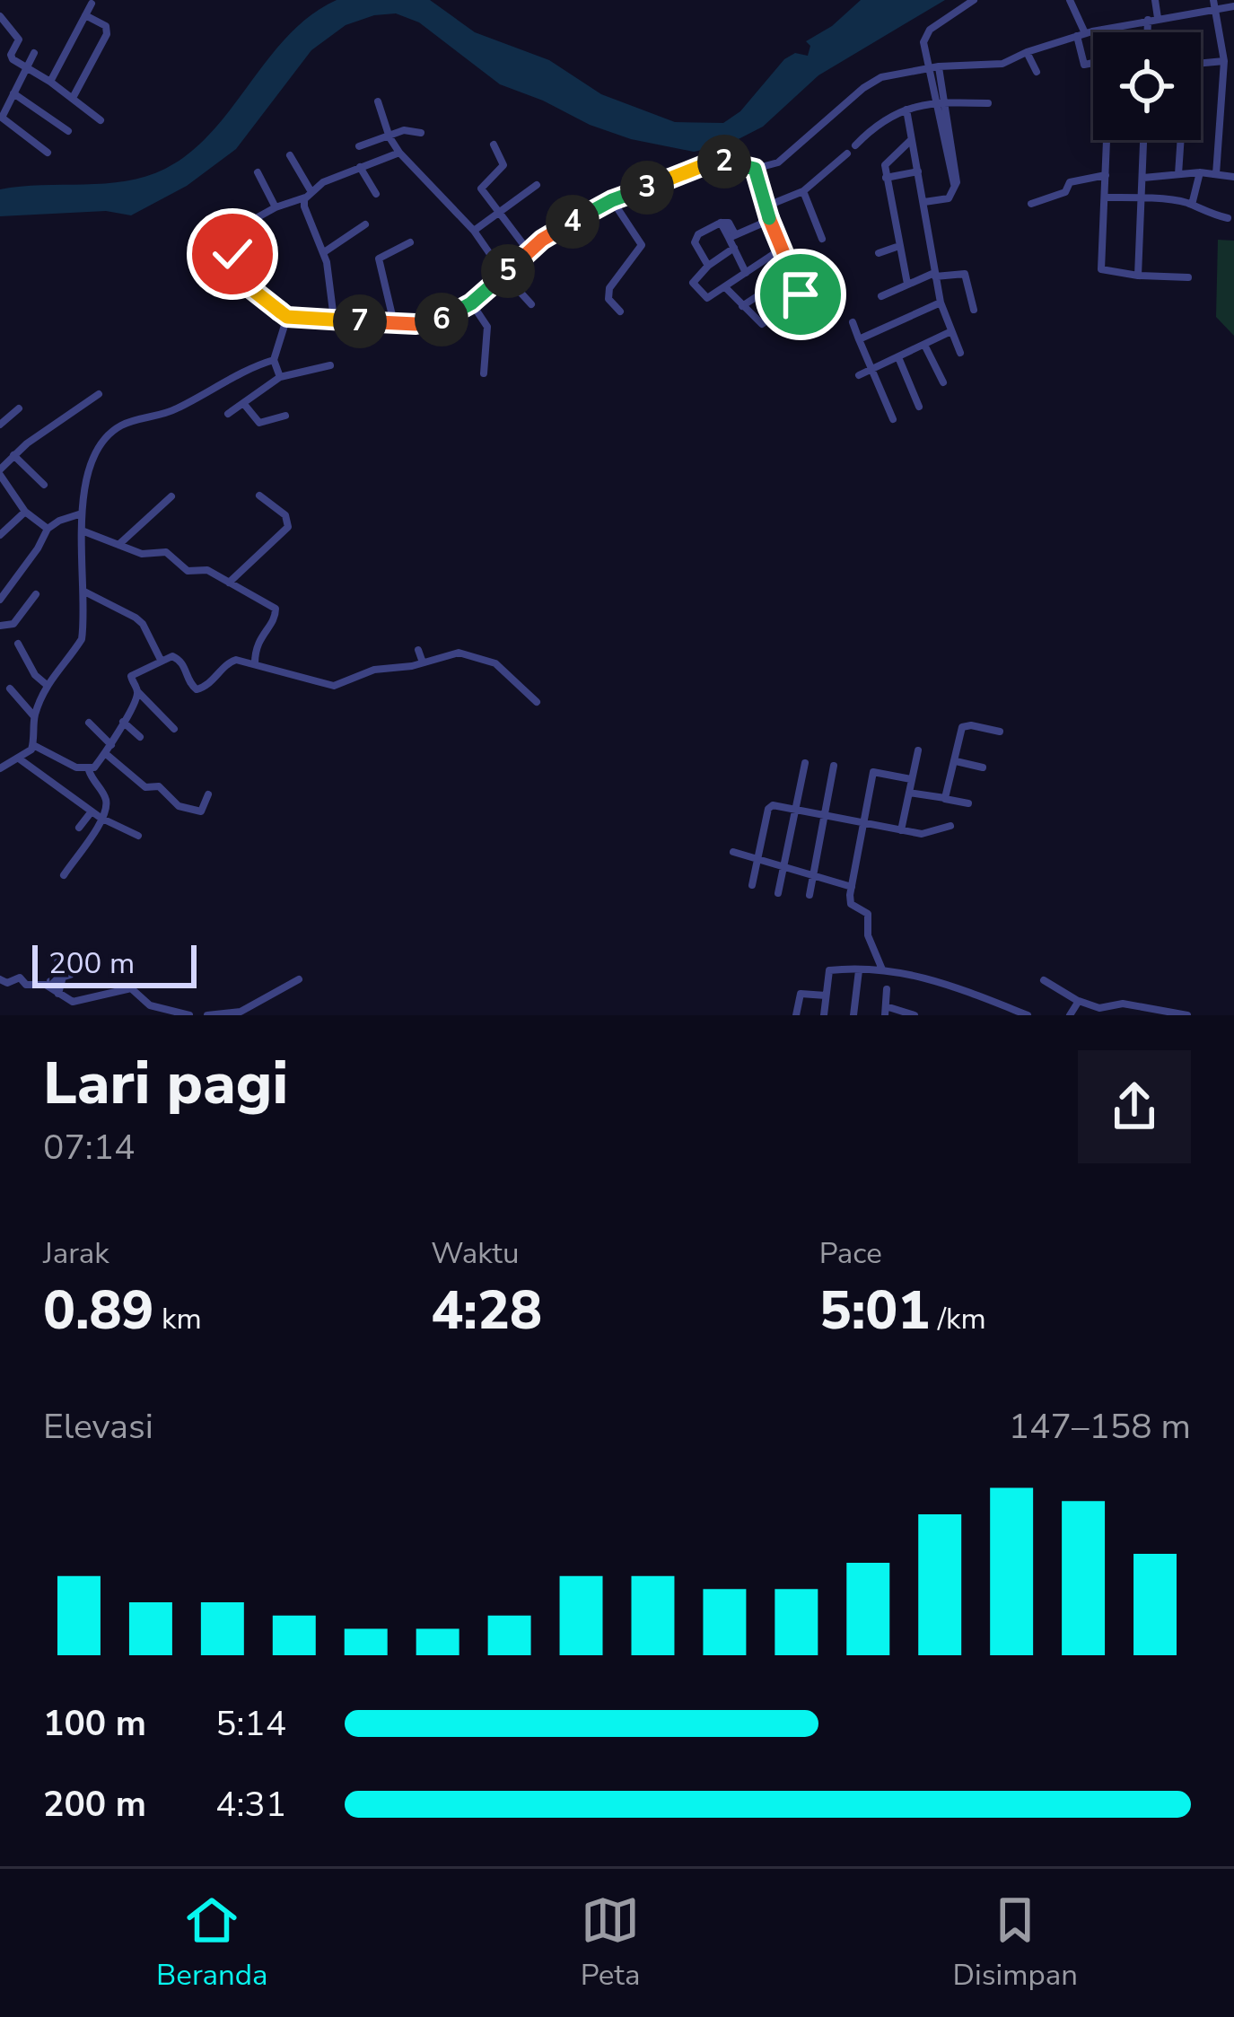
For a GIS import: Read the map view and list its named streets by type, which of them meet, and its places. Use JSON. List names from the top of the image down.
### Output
{
  "scale_bar": "200 m",
  "page": {
    "pins": [
      "2",
      "3",
      "4",
      "5",
      "6",
      "7"
    ],
    "scale": "200 m",
    "heading": ["Lari pagi", "07:14"],
    "stats": [
      ["Jarak", "0.89 km"],
      ["Waktu", "4:28"],
      ["Pace", "5:01 /km"]
    ],
    "chart": ["Elevasi", "147–158 m"],
    "list": [
      {
        "name": "100 m",
        "note": "5:14"
      },
      {
        "name": "200 m",
        "note": "4:31"
      }
    ],
    "tabs": ["Beranda", "Peta", "Disimpan"]
  }
}
